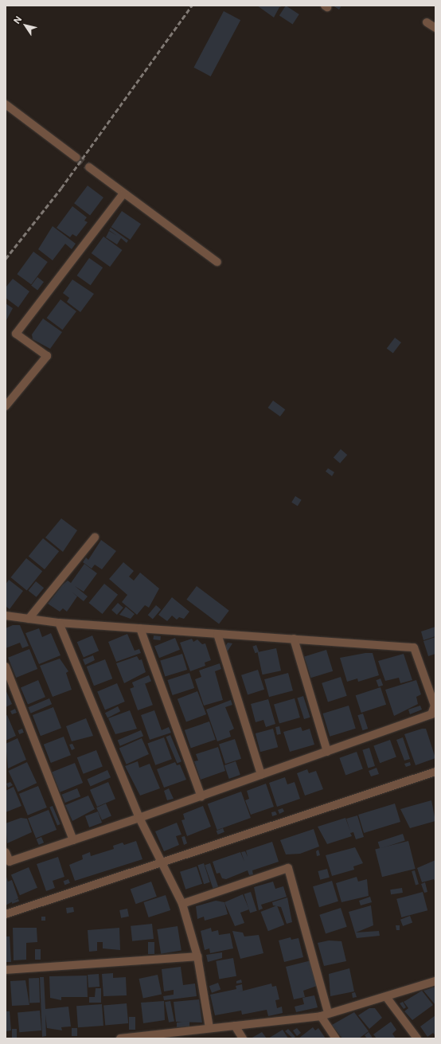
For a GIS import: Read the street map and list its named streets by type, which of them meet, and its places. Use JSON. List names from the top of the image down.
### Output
{
  "north": "top left"
}
